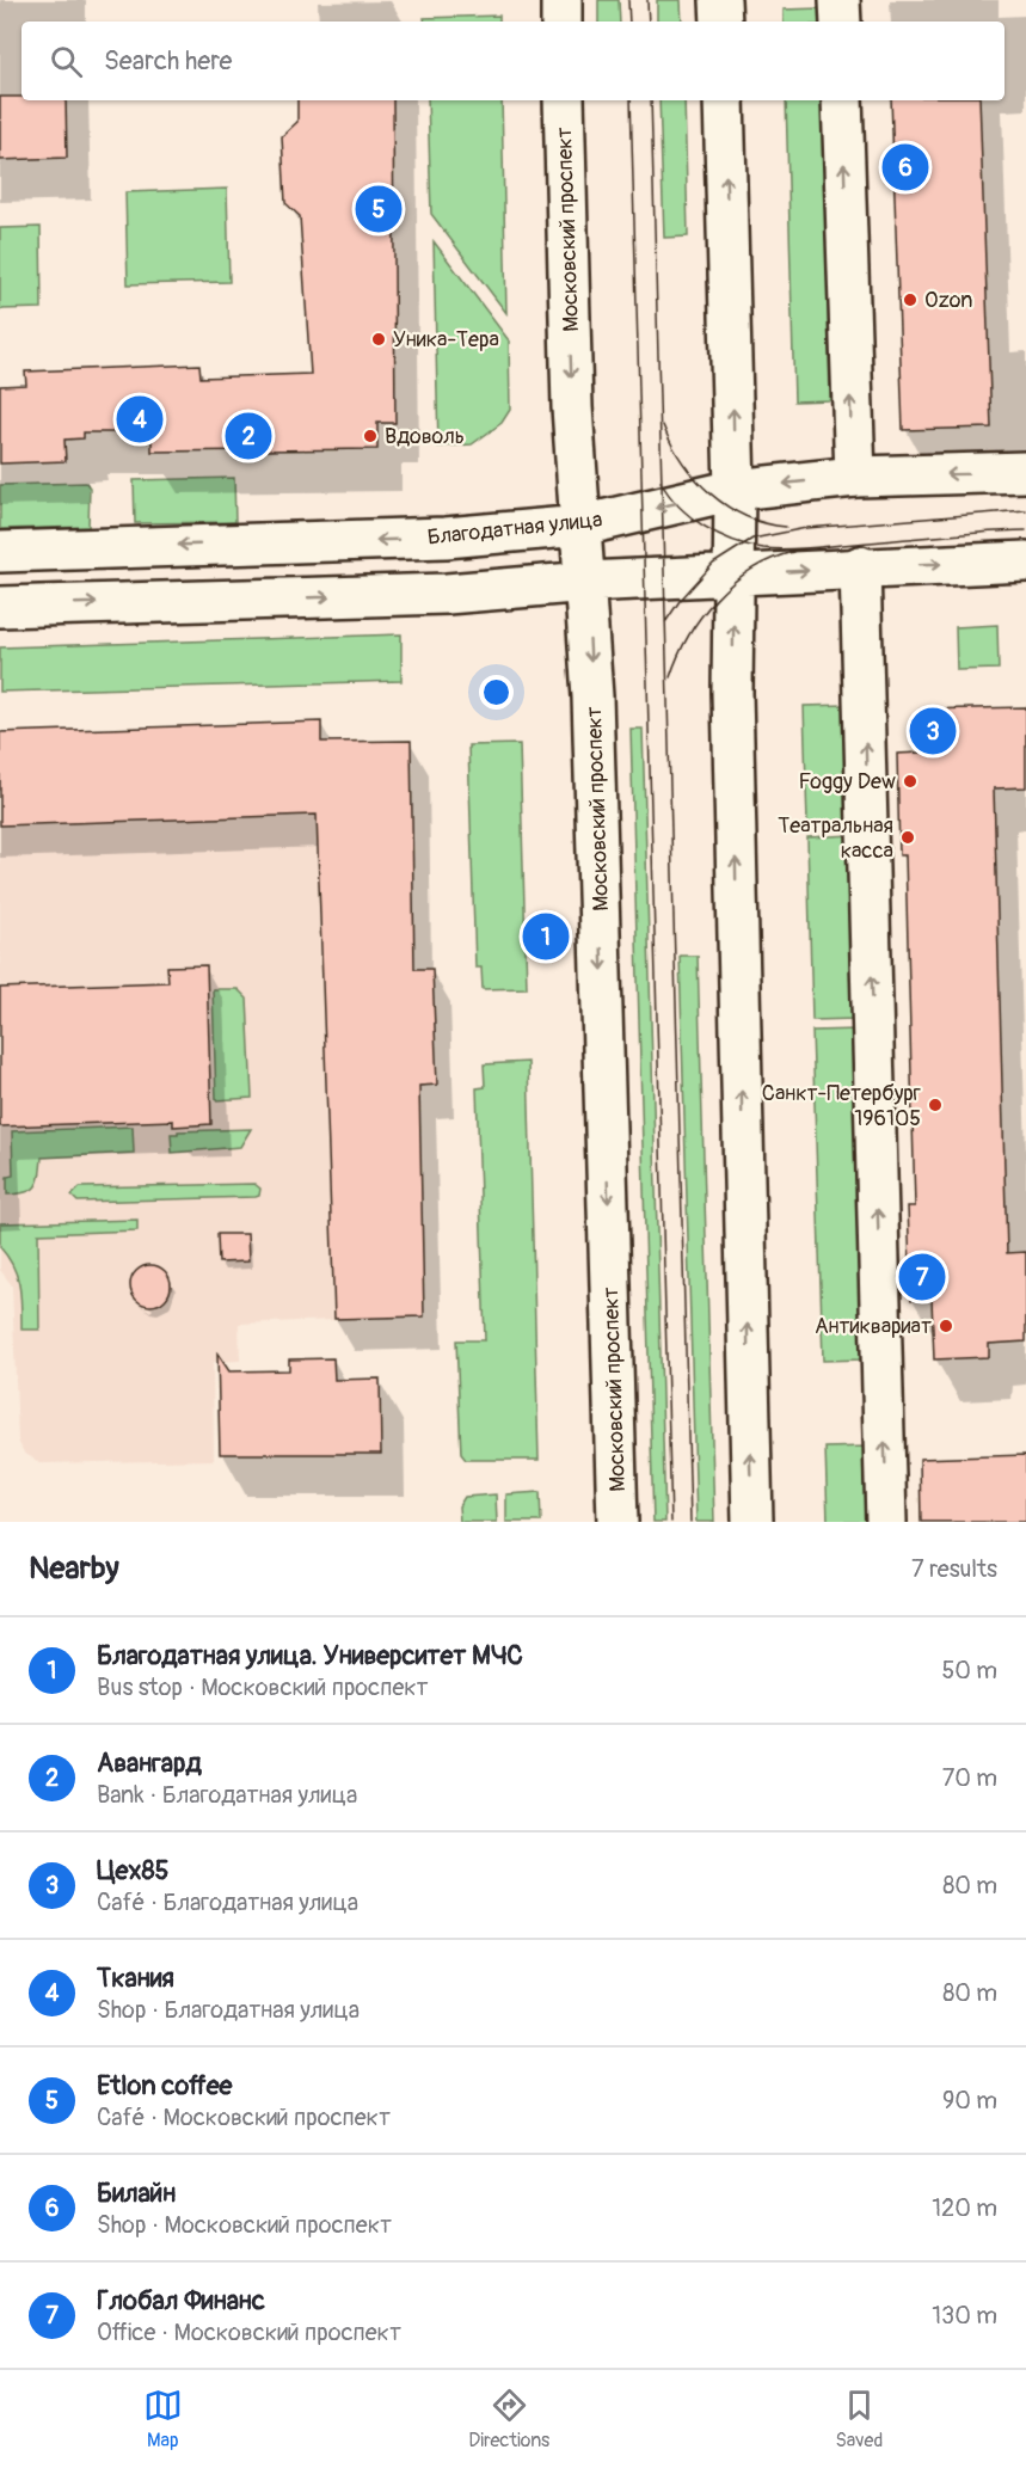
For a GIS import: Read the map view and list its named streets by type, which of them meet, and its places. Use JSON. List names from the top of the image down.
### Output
{
  "streets": {
    "main road": ["Московский проспект", "Благодатная улица"]
  },
  "crossings": [
    ["Московский проспект", "Благодатная улица"]
  ],
  "places": [
    "Ozon",
    "Уника-Тера",
    "Вдоволь",
    "Foggy Dew",
    "Театральная касса",
    "Санкт-Петербург 196105",
    "Антиквариат"
  ],
  "page": {
    "search": "Search here",
    "pins": [
      "6",
      "5",
      "4",
      "2",
      "3",
      "1",
      "7"
    ],
    "heading": ["Nearby", "7 results"],
    "list": [
      {
        "mark": "1",
        "name": "Благодатная улица. Университет МЧС",
        "note": "Bus stop · Московский проспект",
        "value": "50 m"
      },
      {
        "mark": "2",
        "name": "Авангард",
        "note": "Bank · Благодатная улица",
        "value": "70 m"
      },
      {
        "mark": "3",
        "name": "Цех85",
        "note": "Café · Благодатная улица",
        "value": "80 m"
      },
      {
        "mark": "4",
        "name": "Ткания",
        "note": "Shop · Благодатная улица",
        "value": "80 m"
      },
      {
        "mark": "5",
        "name": "Etlon coffee",
        "note": "Café · Московский проспект",
        "value": "90 m"
      },
      {
        "mark": "6",
        "name": "Билайн",
        "note": "Shop · Московский проспект",
        "value": "120 m"
      },
      {
        "mark": "7",
        "name": "Глобал Финанс",
        "note": "Office · Московский проспект",
        "value": "130 m"
      }
    ],
    "nav": ["Map", "Directions", "Saved"]
  }
}
